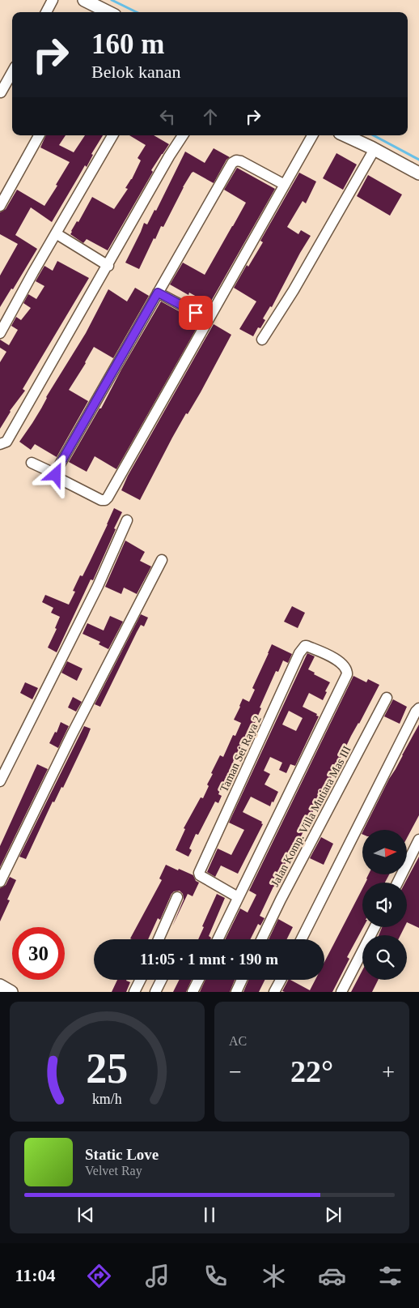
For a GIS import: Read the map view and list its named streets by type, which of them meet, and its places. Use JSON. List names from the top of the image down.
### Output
{
  "streets": {
    "street": ["Taman Sei Raya 2", "Jalan Komp. Villa Mutiara Mas III"]
  },
  "north": "right",
  "page": {
    "turn": ["160 m", "Belok kanan"],
    "limit": "30",
    "trip": "11:05 · 1 mnt · 190 m",
    "tile": "AC",
    "heat": ["−", "22°", "+"],
    "song": ["Static Love", "Velvet Ray"],
    "tabs": "11:04",
    "gauge": ["25", "km/h"]
  }
}
